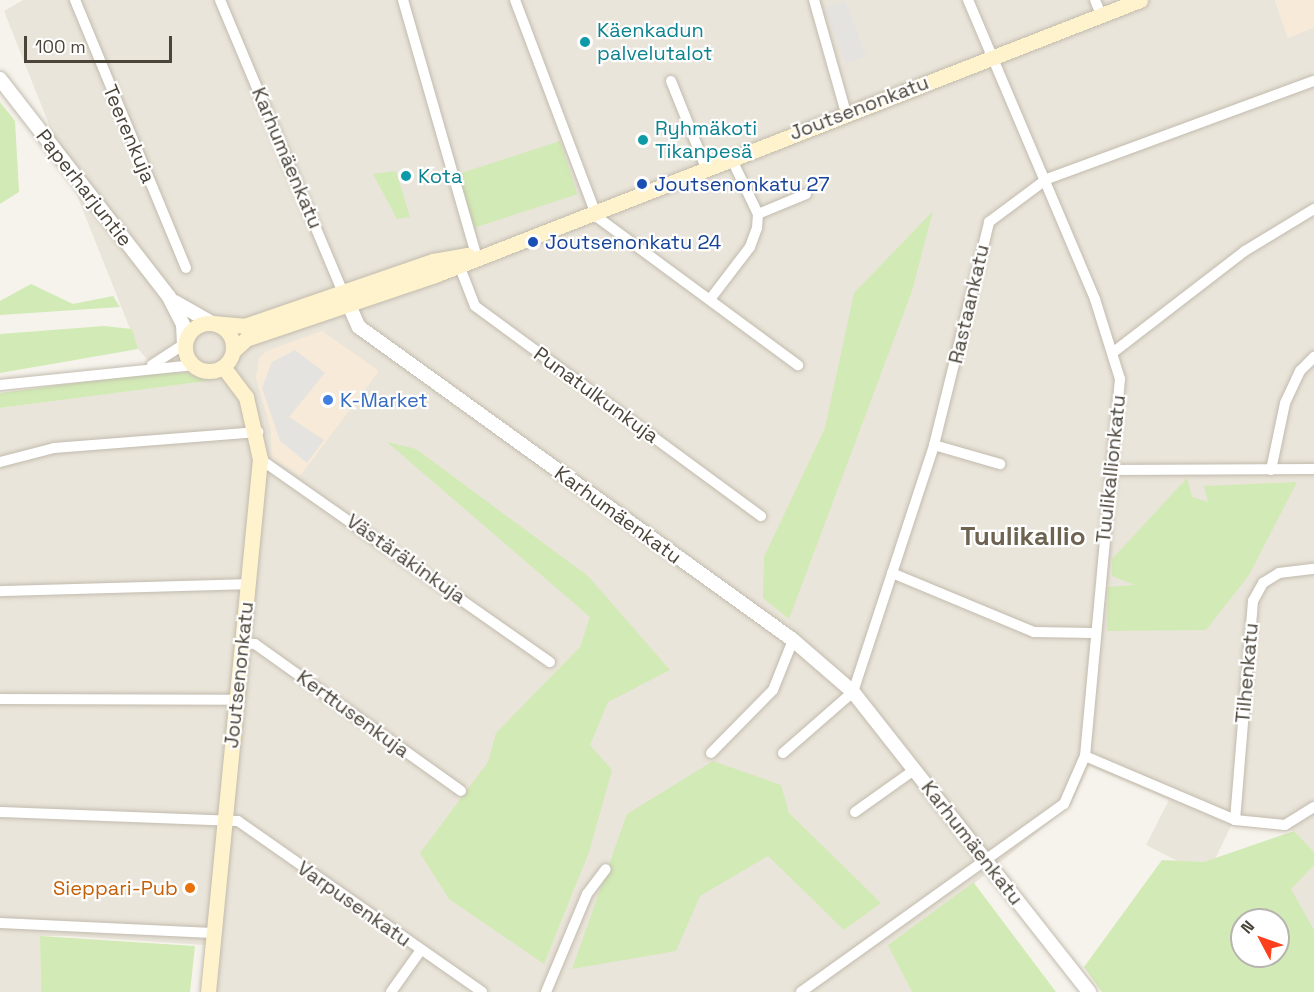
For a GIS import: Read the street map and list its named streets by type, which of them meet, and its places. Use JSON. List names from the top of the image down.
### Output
{
  "streets": {
    "main road": ["Joutsenonkatu"],
    "street": [
      "Teerenkuja",
      "Karhumäenkatu",
      "Paperharjuntie",
      "Rastaankatu",
      "Punatulkunkuja",
      "Tuulikallionkatu",
      "Västäräkinkuja",
      "Tilhenkatu",
      "Kerttusenkuja",
      "Varpusenkatu"
    ]
  },
  "crossings": [
    ["Joutsenonkatu", "Karhumäenkatu"],
    ["Joutsenonkatu", "Paperharjuntie"],
    ["Joutsenonkatu", "Punatulkunkuja"],
    ["Joutsenonkatu", "Tuulikallionkatu"],
    ["Joutsenonkatu", "Västäräkinkuja"],
    ["Joutsenonkatu", "Kerttusenkuja"],
    ["Joutsenonkatu", "Varpusenkatu"],
    ["Karhumäenkatu", "Rastaankatu"],
    ["Karhumäenkatu", "Tuulikallionkatu"],
    ["Rastaankatu", "Tuulikallionkatu"]
  ],
  "districts": ["Tuulikallio"],
  "places": [
    "Käenkadun palvelutalot",
    "Ryhmäkoti Tikanpesä",
    "Kota",
    "Joutsenonkatu 27",
    "Joutsenonkatu 24",
    "K-Market",
    "Sieppari-Pub"
  ],
  "scale_bar": "100 m",
  "north": "top left"
}
